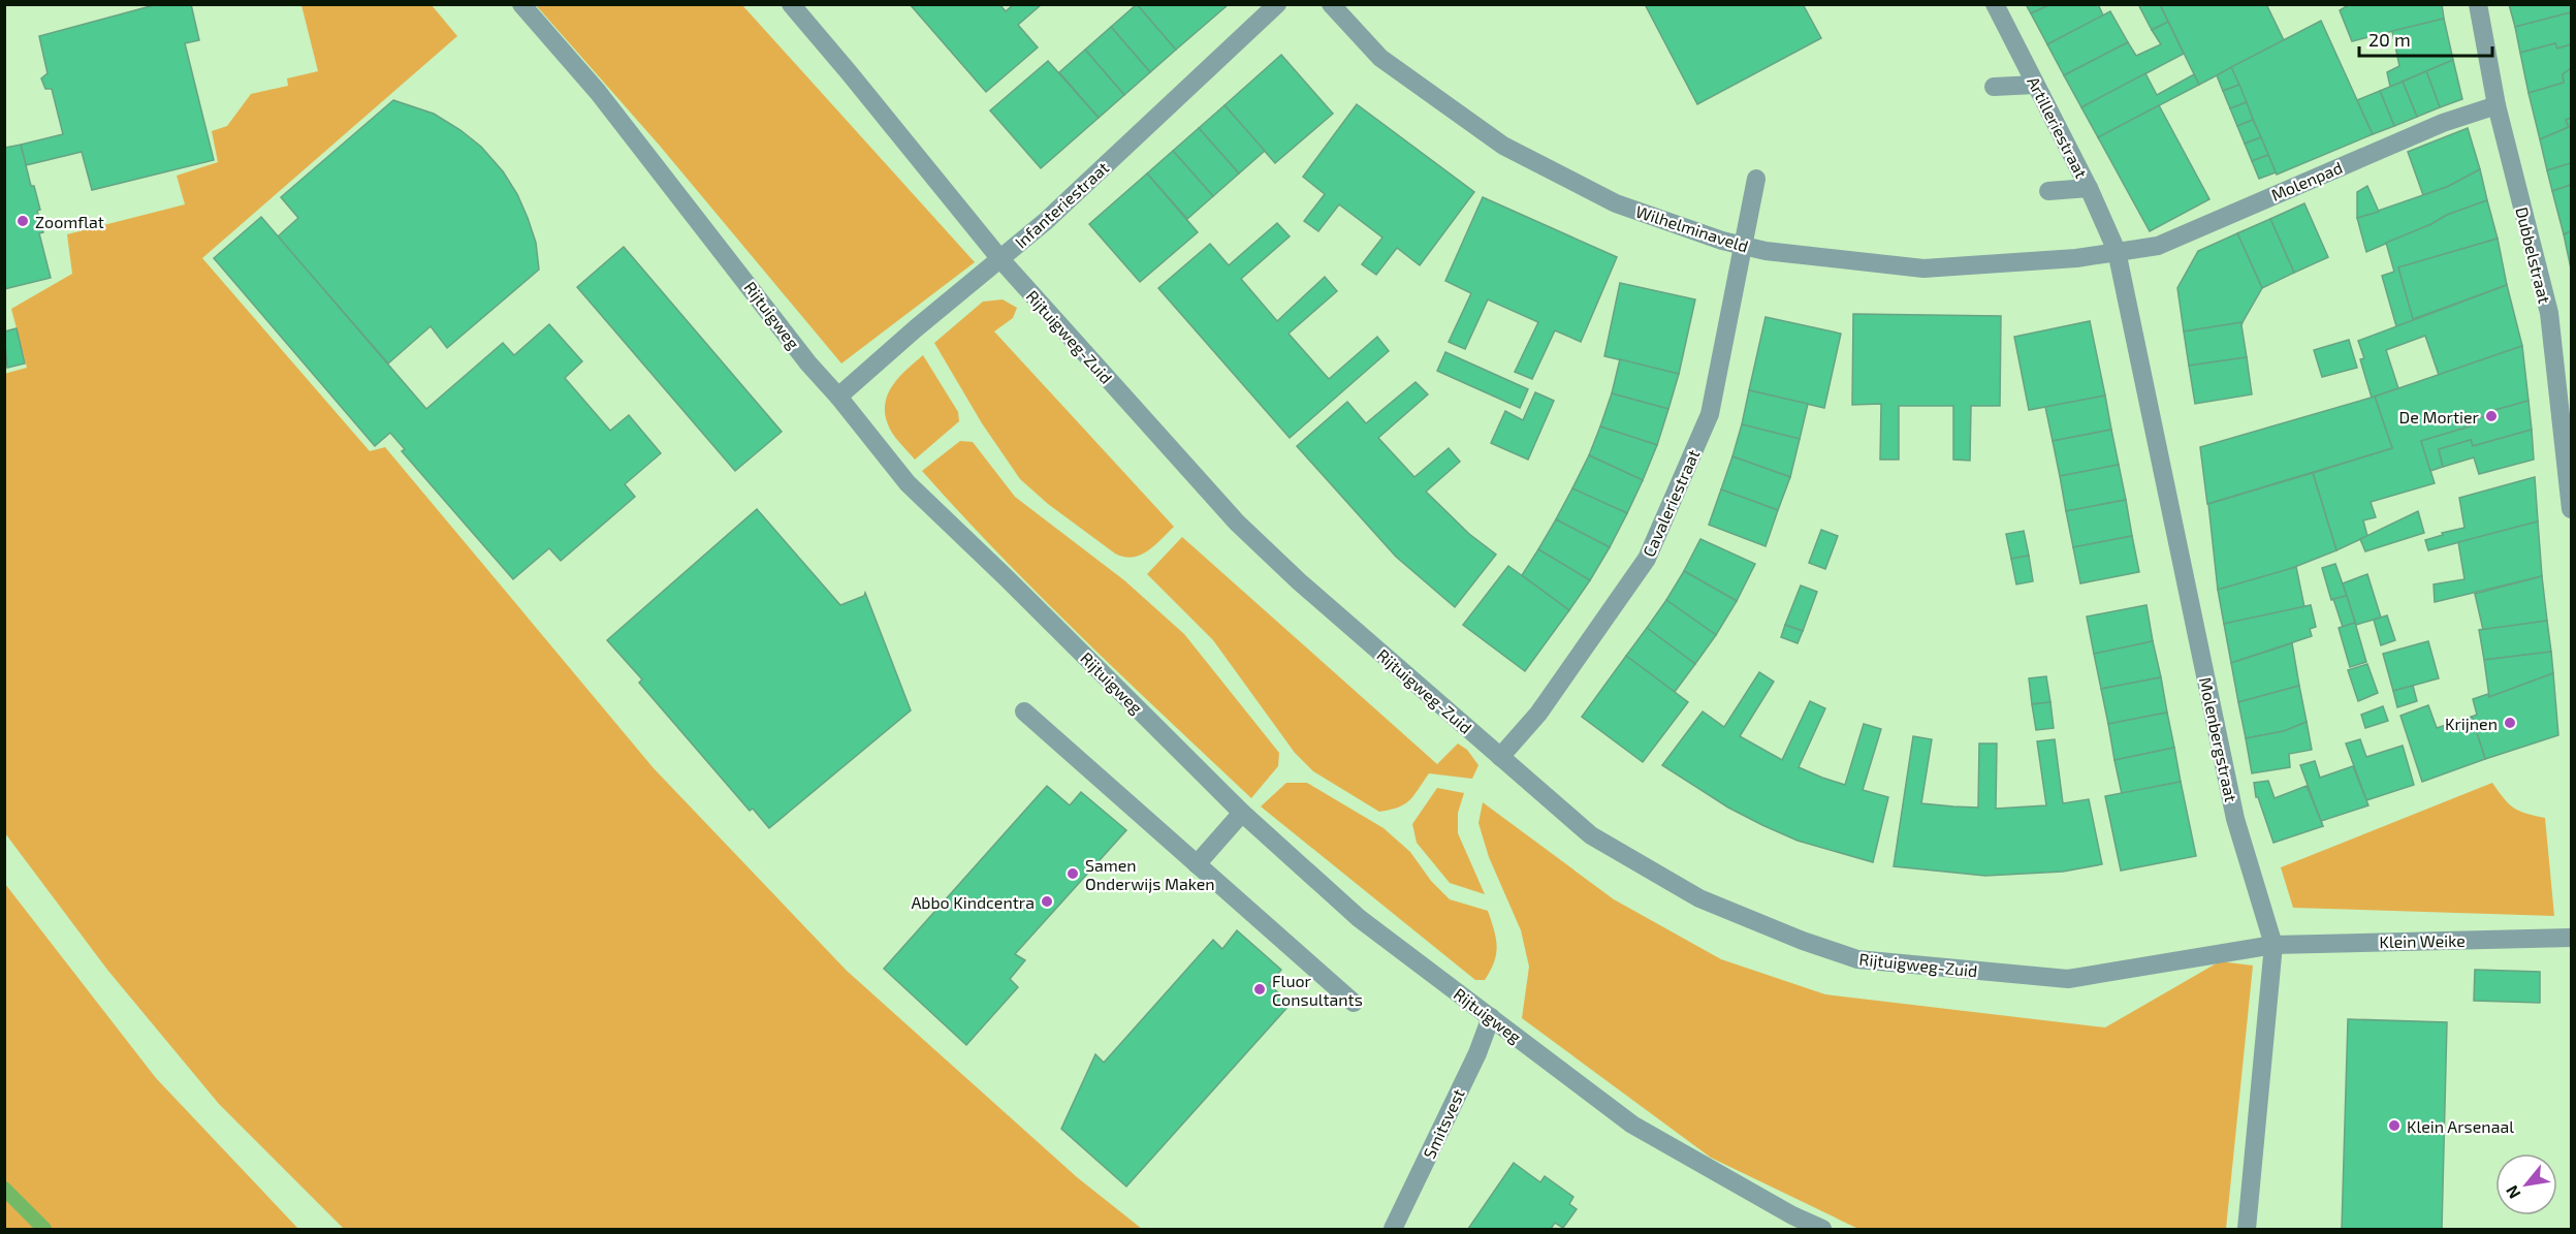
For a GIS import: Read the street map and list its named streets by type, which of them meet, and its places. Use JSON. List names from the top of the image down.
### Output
{
  "streets": {
    "street": [
      "Artilleriestraat",
      "Molenpad",
      "Infanteriestraat",
      "Wilhelminaveld",
      "Dubbelstraat",
      "Rijtuigweg",
      "Rijtuigweg-Zuid",
      "Cavaleriestraat",
      "Molenbergstraat",
      "Klein Weike",
      "Smitsvest"
    ]
  },
  "crossings": [
    ["Artilleriestraat", "Molenpad"],
    ["Artilleriestraat", "Wilhelminaveld"],
    ["Artilleriestraat", "Molenbergstraat"],
    ["Molenpad", "Wilhelminaveld"],
    ["Molenpad", "Dubbelstraat"],
    ["Molenpad", "Molenbergstraat"],
    ["Infanteriestraat", "Rijtuigweg"],
    ["Infanteriestraat", "Rijtuigweg-Zuid"],
    ["Wilhelminaveld", "Cavaleriestraat"],
    ["Wilhelminaveld", "Molenbergstraat"],
    ["Rijtuigweg", "Smitsvest"],
    ["Rijtuigweg-Zuid", "Cavaleriestraat"],
    ["Rijtuigweg-Zuid", "Molenbergstraat"],
    ["Rijtuigweg-Zuid", "Klein Weike"],
    ["Molenbergstraat", "Klein Weike"]
  ],
  "places": [
    "Zoomflat",
    "De Mortier",
    "Krijnen",
    "Samen Onderwijs Maken",
    "Abbo Kindcentra",
    "Fluor Consultants",
    "Klein Arsenaal"
  ],
  "scale_bar": "20 m",
  "north": "bottom left"
}
